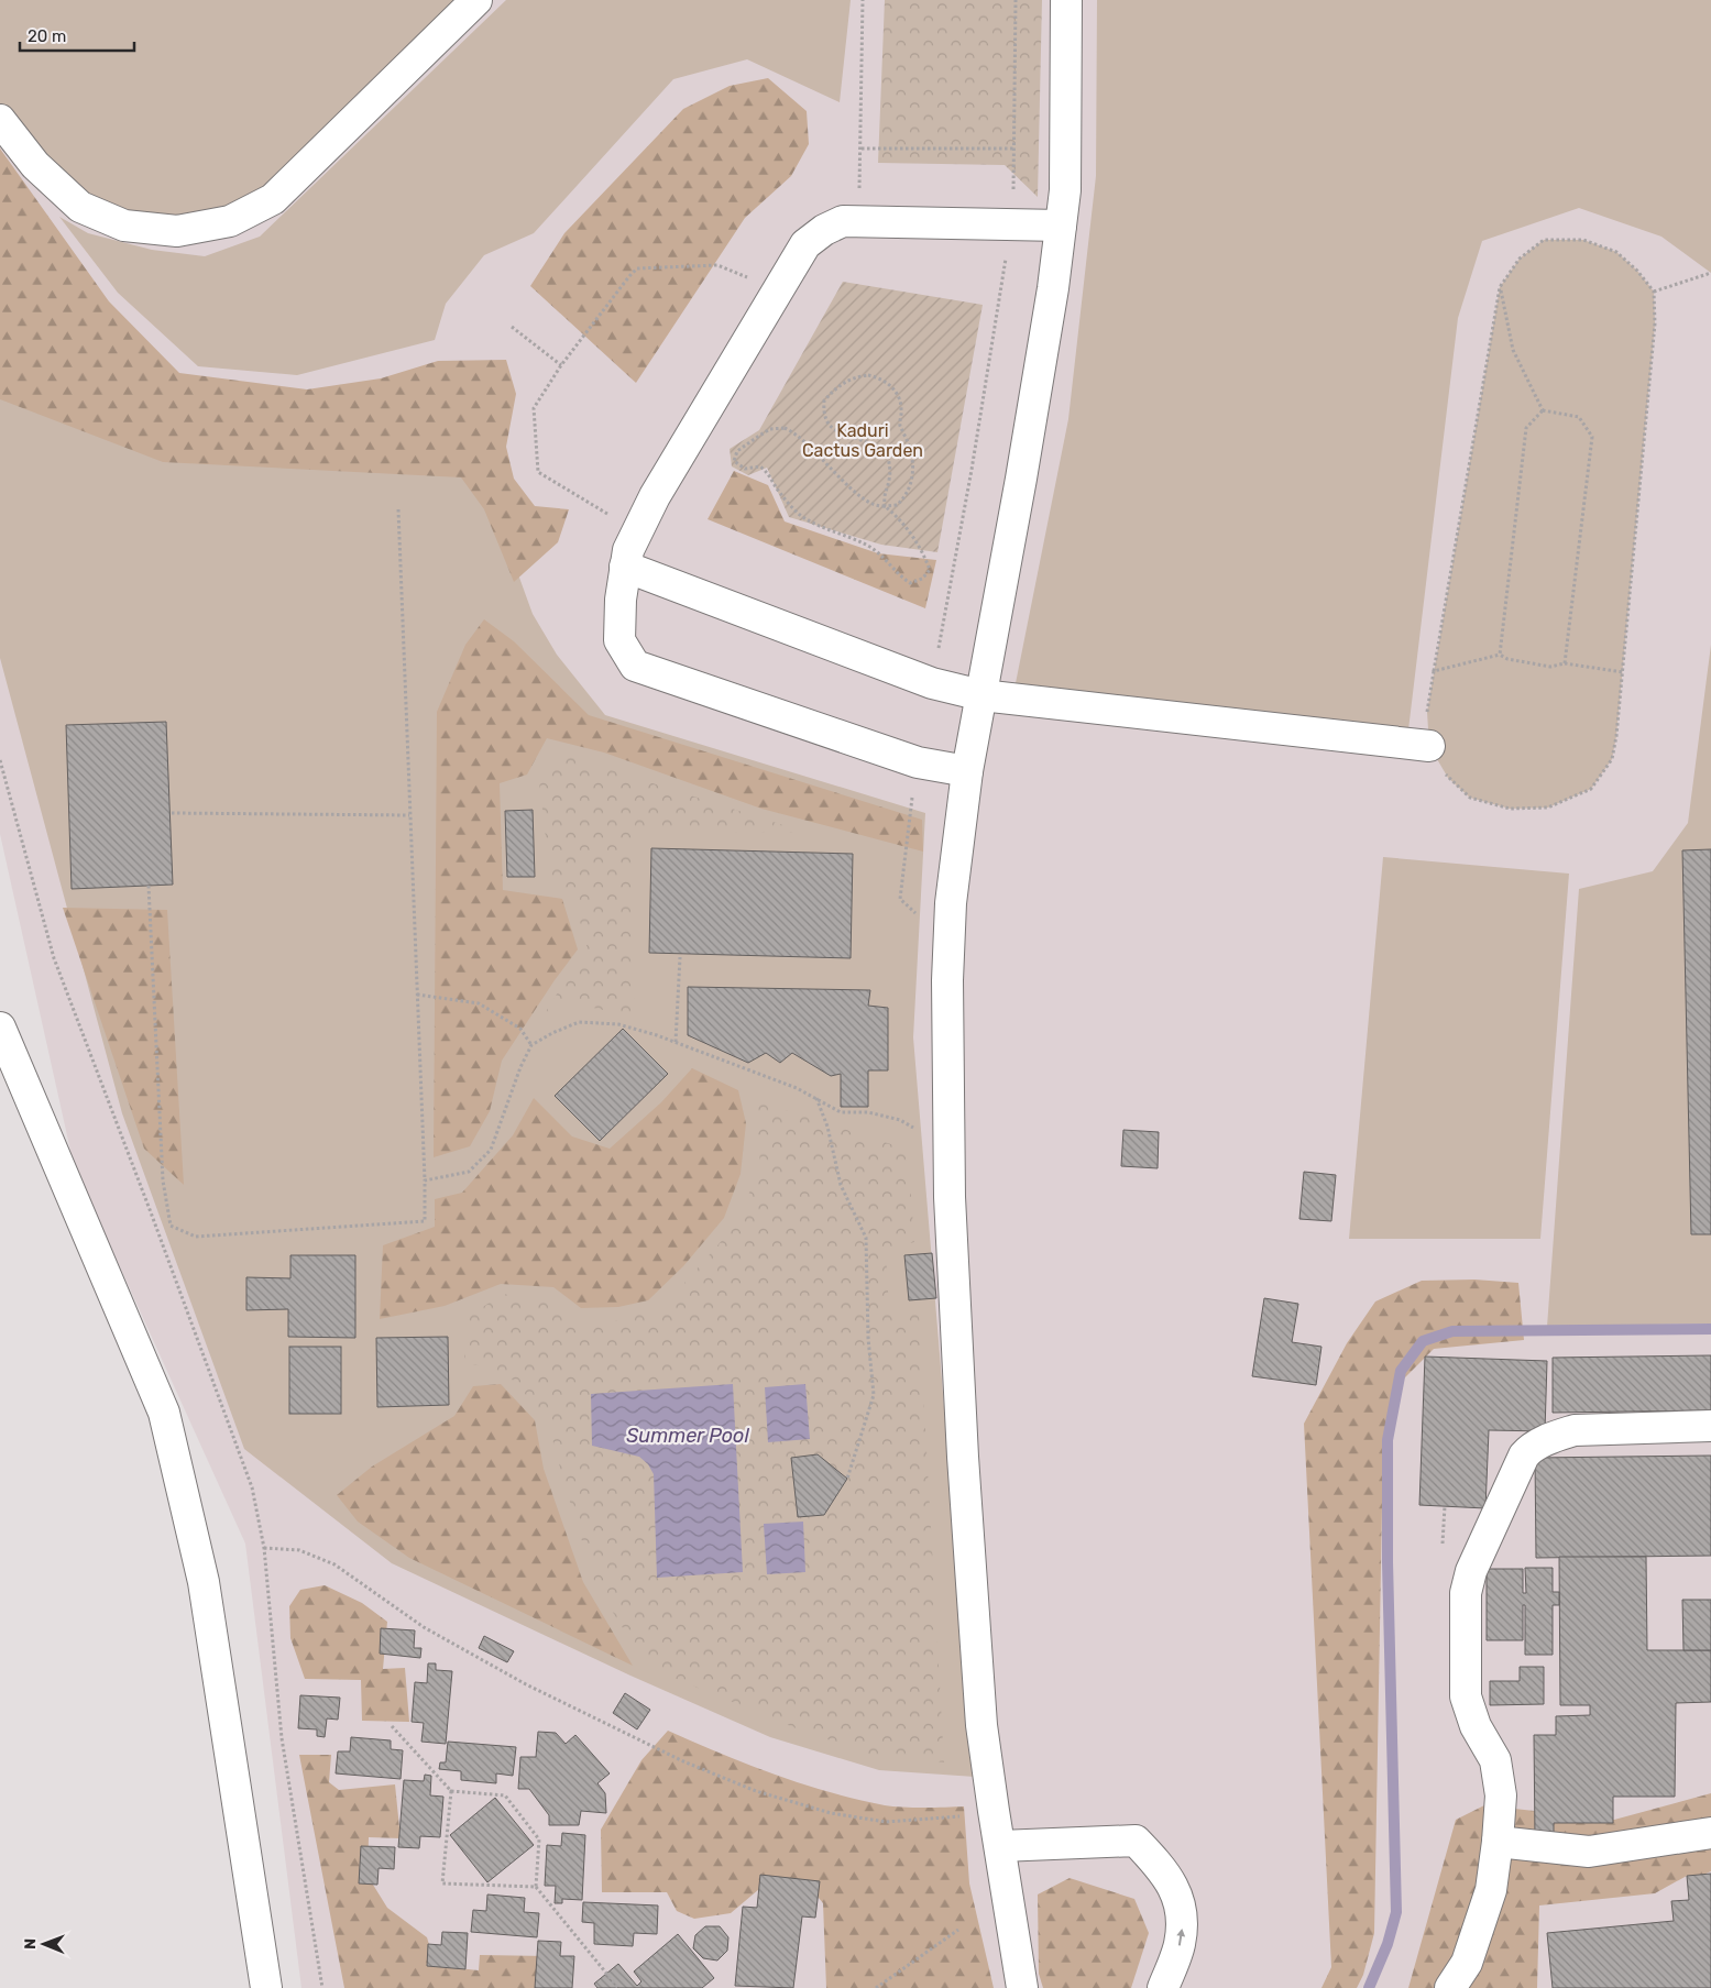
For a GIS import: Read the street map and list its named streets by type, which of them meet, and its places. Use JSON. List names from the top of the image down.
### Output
{
  "water": ["Summer Pool"],
  "parks": ["Kaduri Cactus Garden"],
  "scale_bar": "20 m",
  "north": "left"
}
